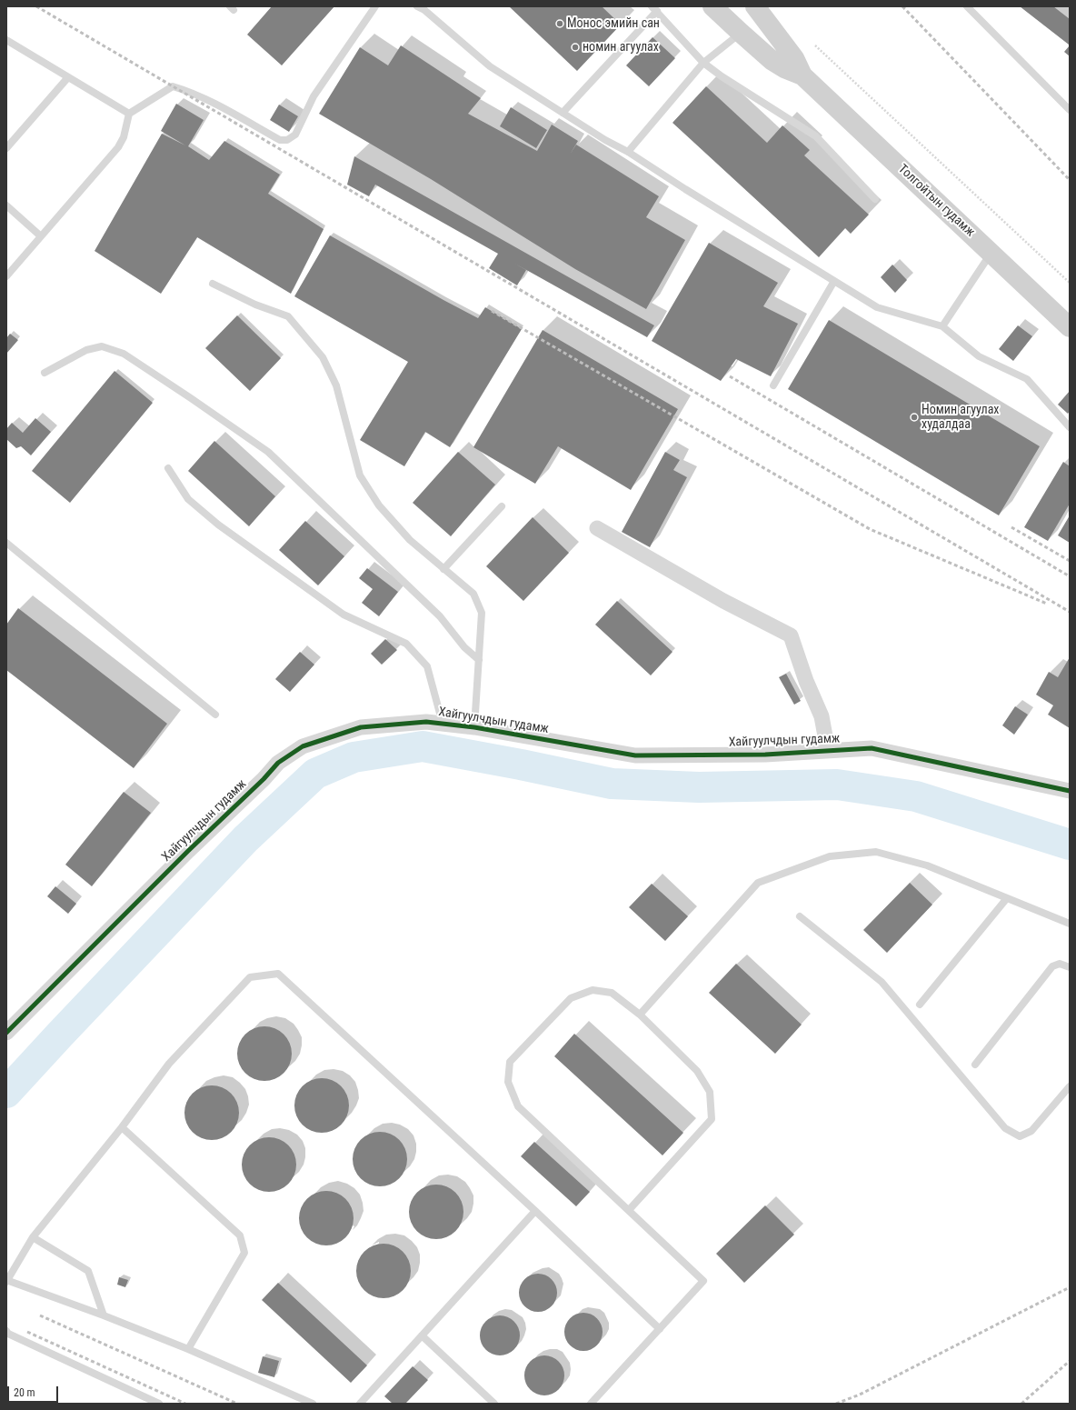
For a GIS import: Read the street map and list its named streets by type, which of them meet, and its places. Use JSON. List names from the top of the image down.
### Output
{
  "streets": {
    "main road": ["Толгойтын гудамж"],
    "street": ["Хайгуулчдын гудамж"]
  },
  "places": ["Монос эмийн сан", "номин агуулах", "Номин агуулах худалдаа"],
  "scale_bar": "20 m"
}
